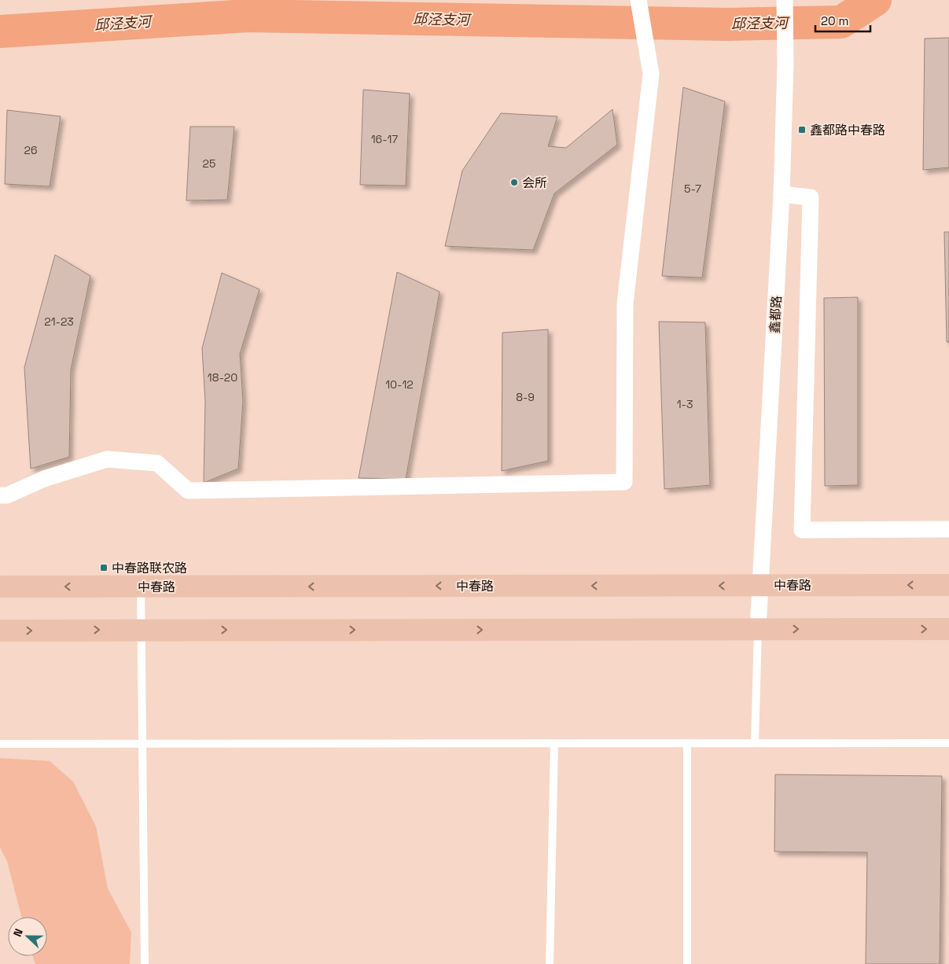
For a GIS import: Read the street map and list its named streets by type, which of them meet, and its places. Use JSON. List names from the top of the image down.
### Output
{
  "streets": {
    "main road": ["中春路"],
    "street": ["鑫都路"]
  },
  "crossings": [
    ["鑫都路", "中春路"]
  ],
  "water": ["邱泾支河"],
  "places": {
    "transit": ["鑫都路中春路", "中春路联农路"],
    "other": ["会所"]
  },
  "house_numbers": [
    "16-17",
    "26",
    "25",
    "5-7",
    "21-23",
    "18-20",
    "10-12",
    "8-9",
    "1-3"
  ],
  "scale_bar": "20 m",
  "north": "left"
}
